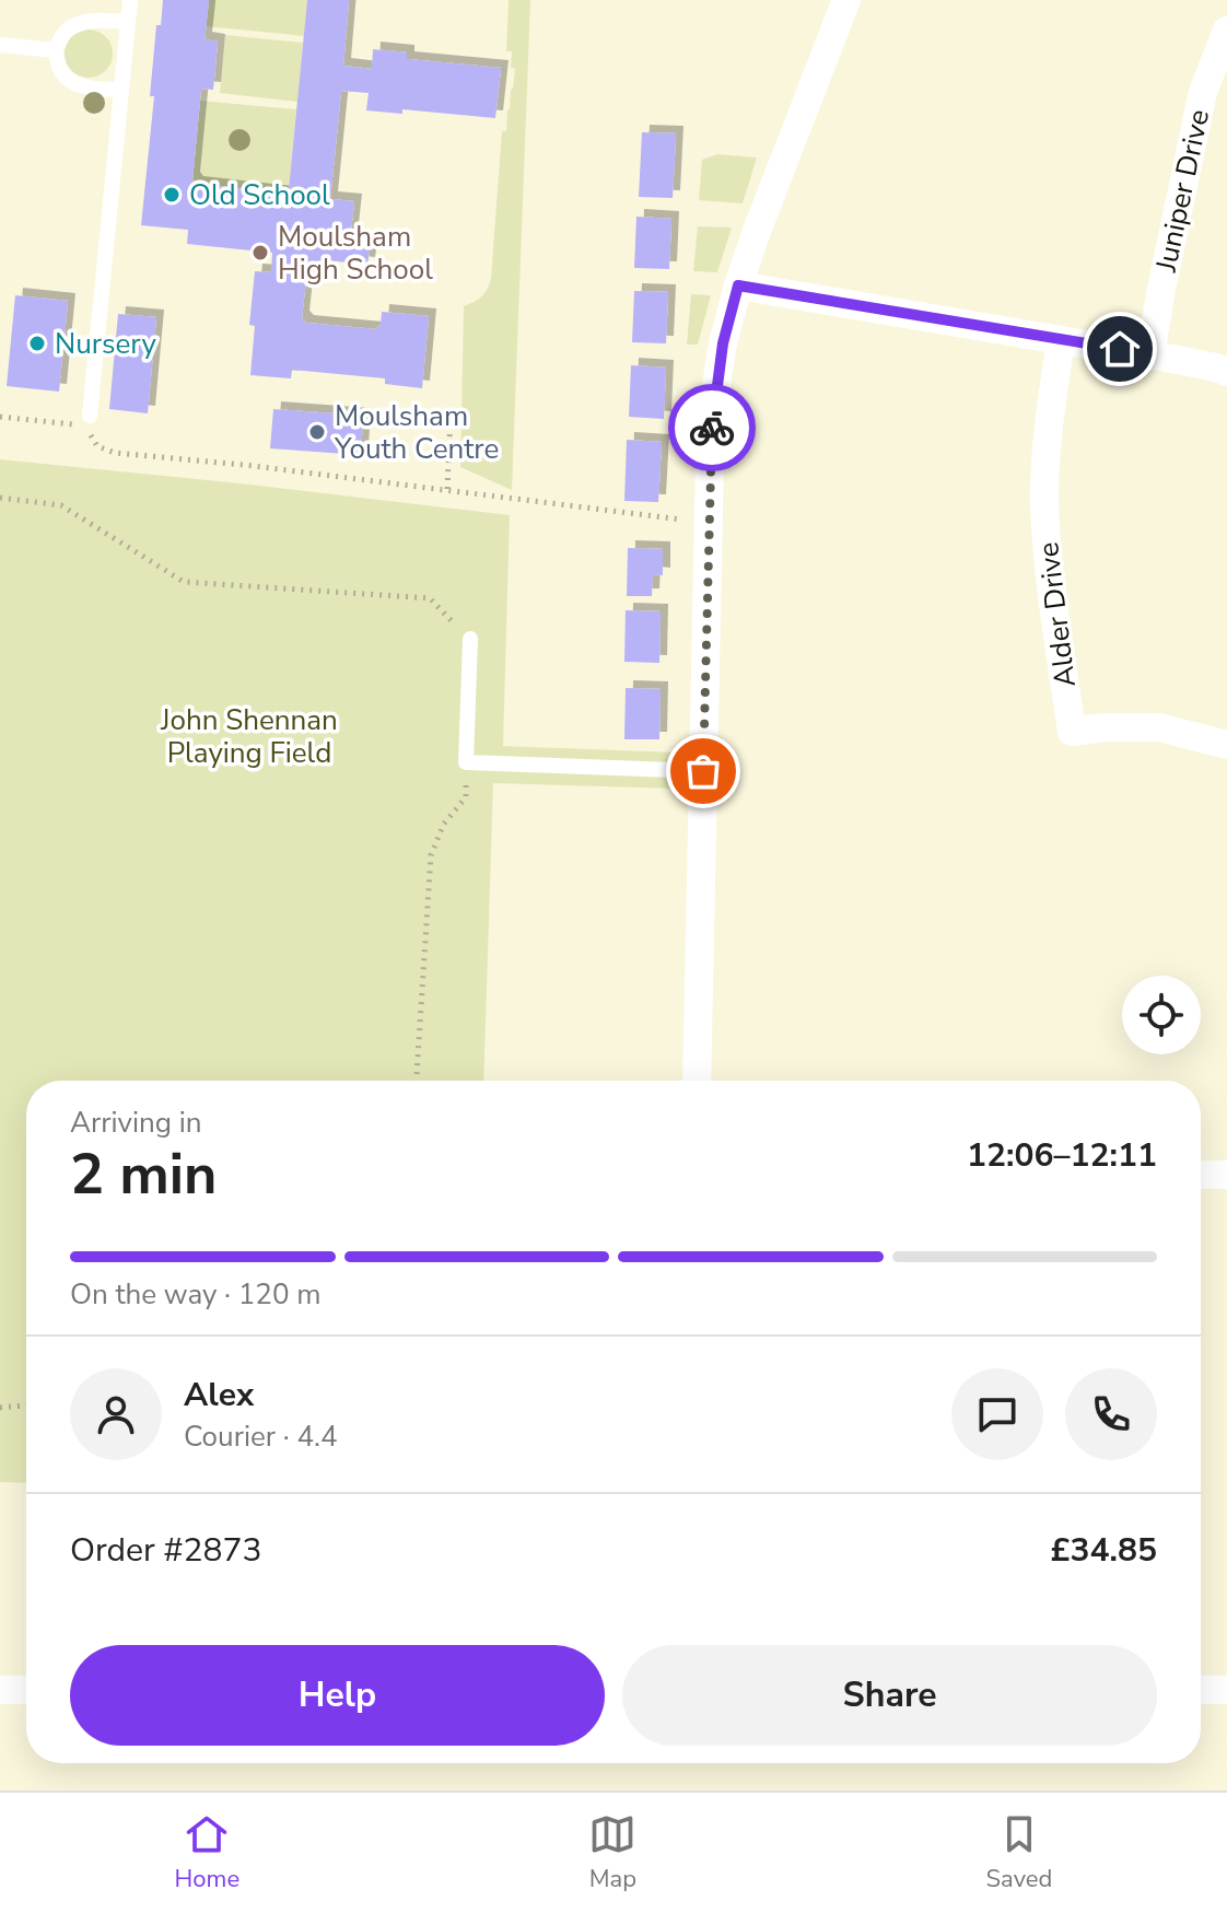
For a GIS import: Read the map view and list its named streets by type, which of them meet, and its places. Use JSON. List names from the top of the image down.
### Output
{
  "streets": {
    "street": ["Juniper Drive", "Alder Drive"]
  },
  "parks": ["John Shennan Playing Field"],
  "places": [
    "Old School",
    "Moulsham High School",
    "Nursery",
    "Moulsham Youth Centre"
  ],
  "page": {
    "heading": ["2 min", "Arriving in", "12:06–12:11"],
    "panel": [
      "Alex",
      "Courier · 4.4",
      "Order #2873",
      "£34.85"
    ],
    "bar": "On the way · 120 m",
    "buttons": ["Help", "Share"],
    "tabs": ["Home", "Map", "Saved"]
  }
}
